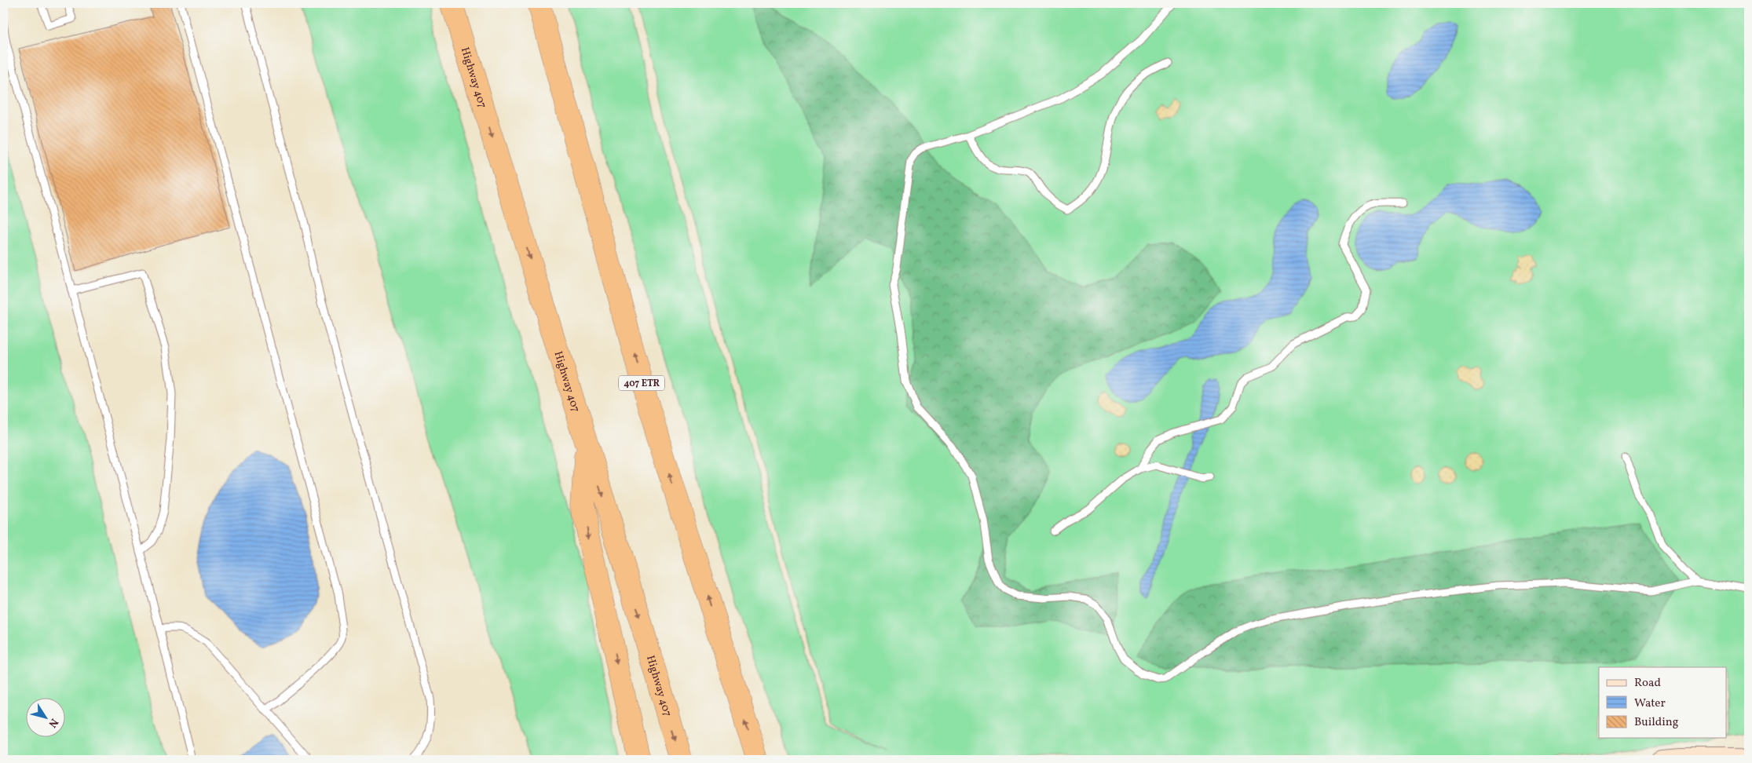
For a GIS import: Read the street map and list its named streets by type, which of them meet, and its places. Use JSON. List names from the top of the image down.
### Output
{
  "streets": {
    "highway": ["Highway 407", "407 ETR"]
  },
  "legend": ["Road", "Water", "Building"],
  "north": "bottom right"
}
